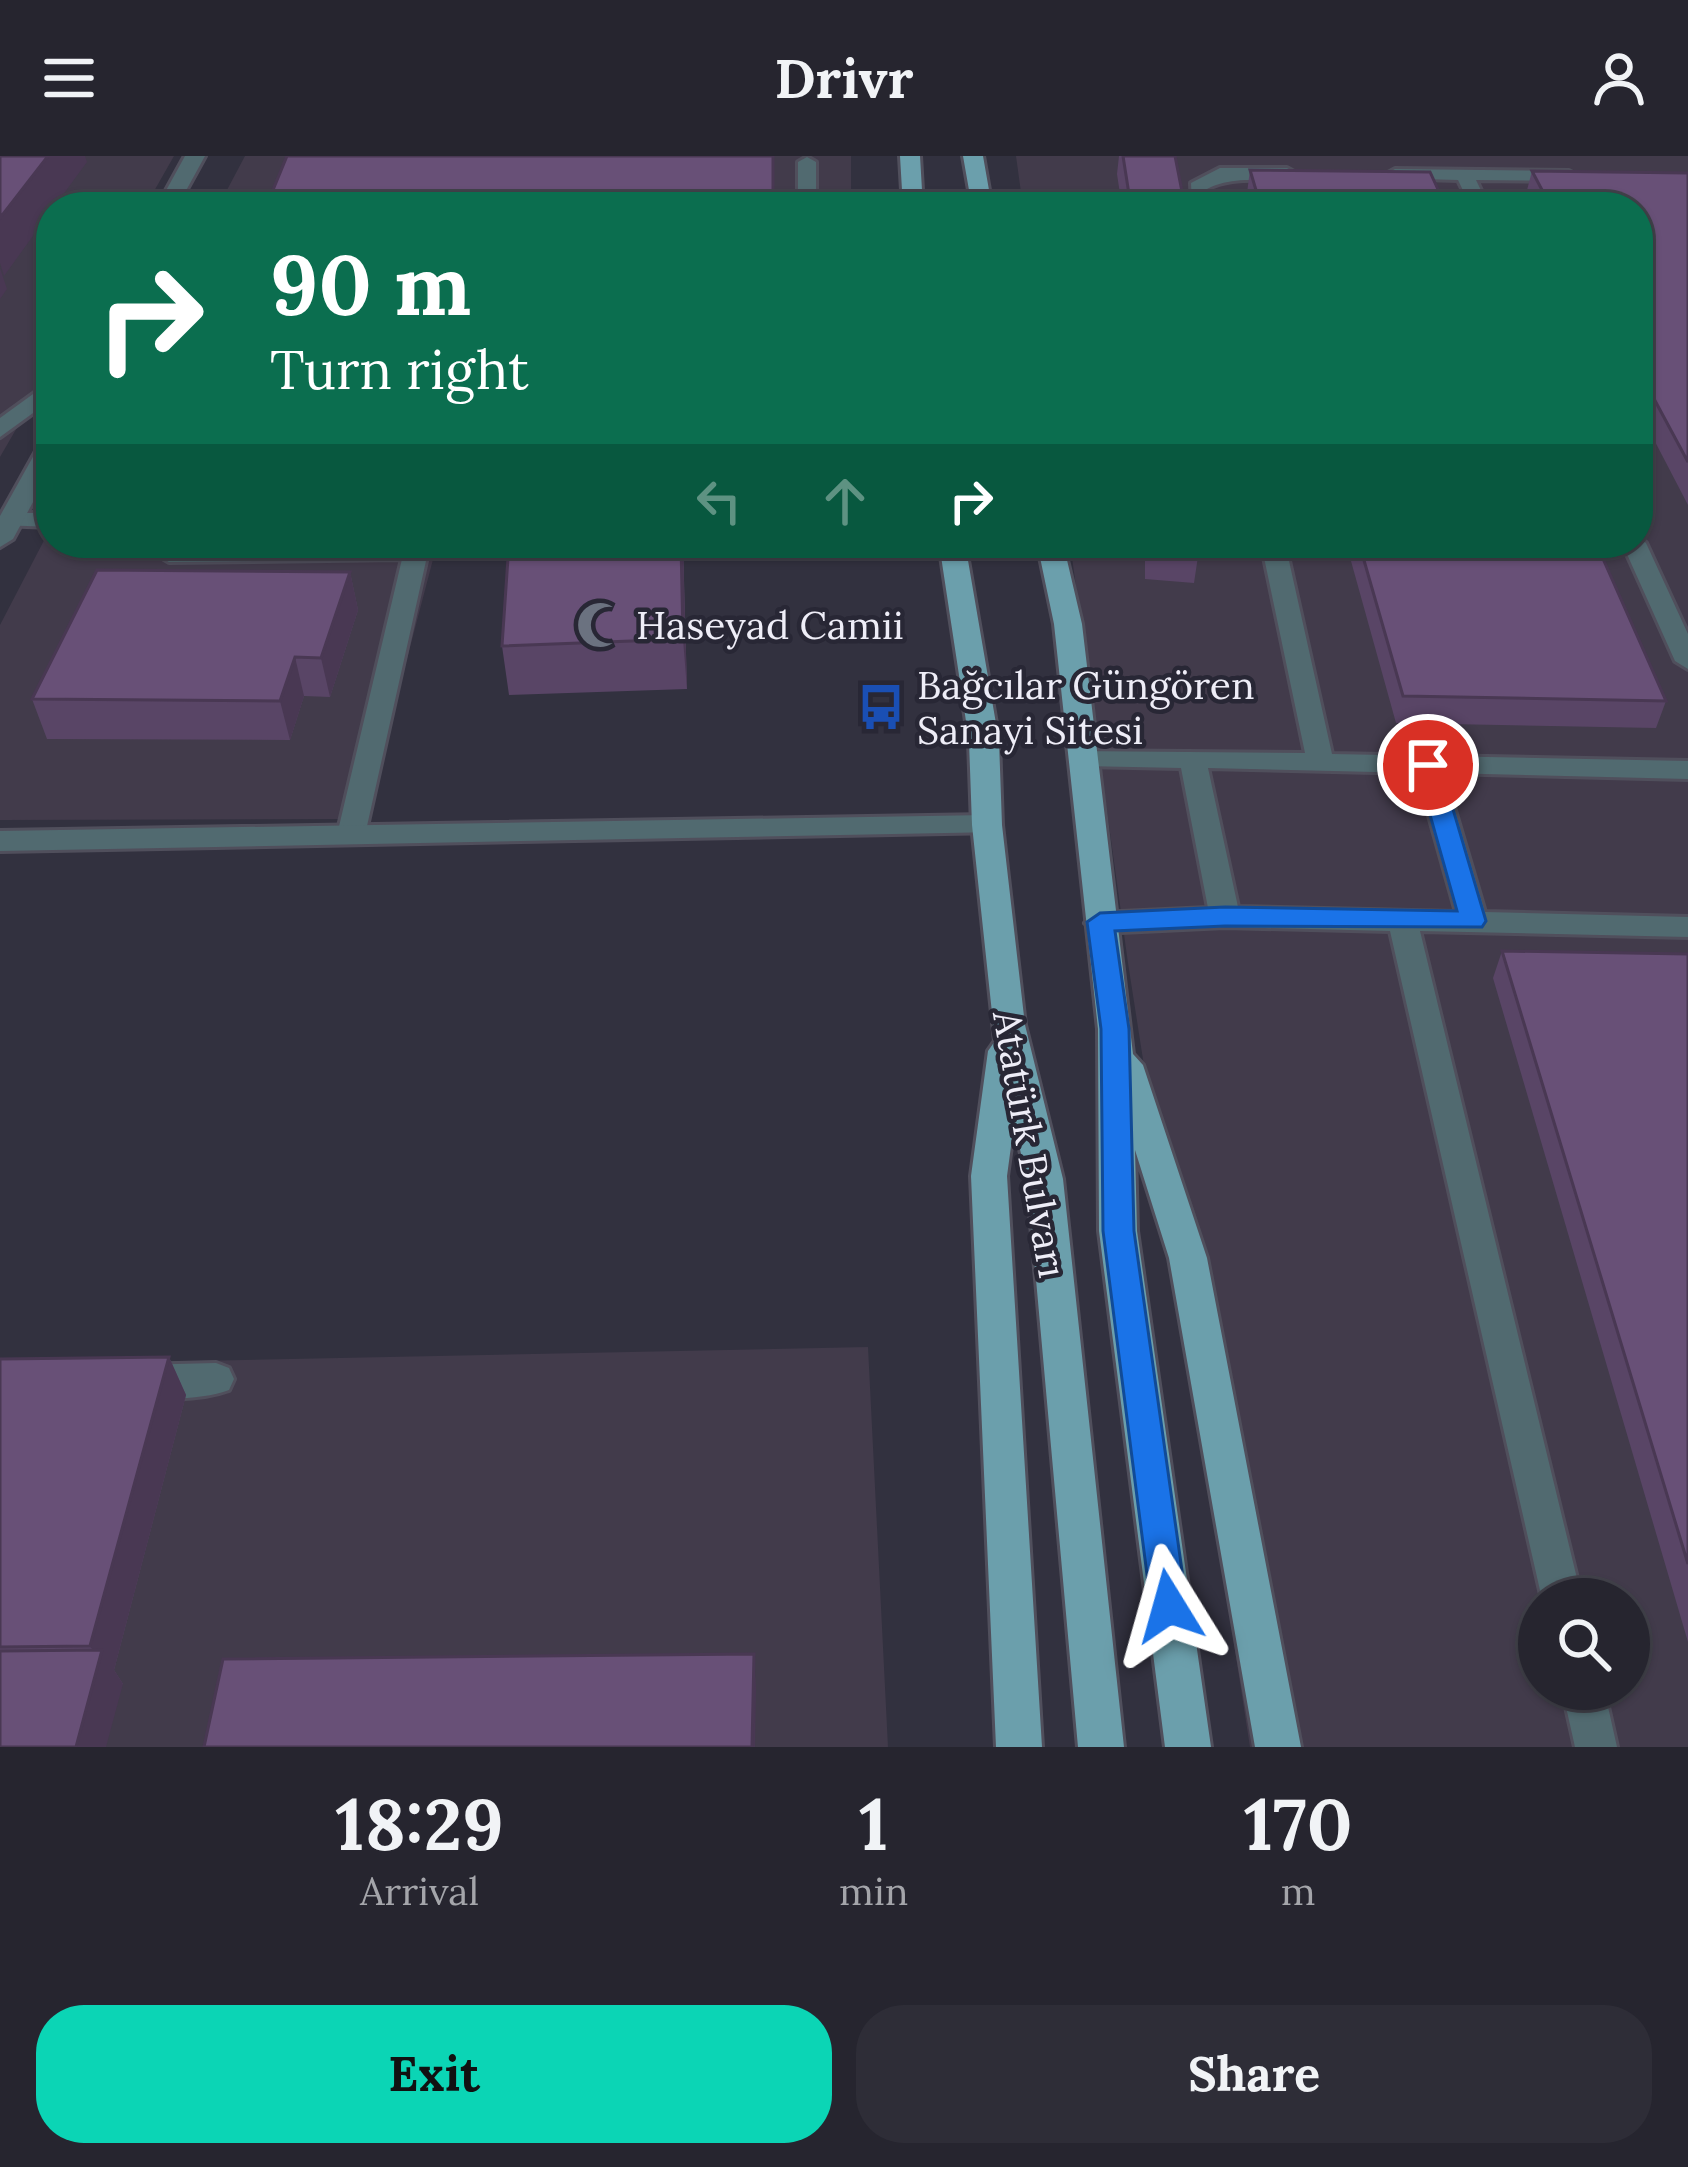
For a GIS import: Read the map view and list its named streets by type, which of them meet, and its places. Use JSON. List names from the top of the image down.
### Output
{
  "streets": {
    "main road": ["Atatürk Bulvarı"]
  },
  "places": {
    "mosque": ["Haseyad Camii"],
    "bus stop": ["Bağcılar Güngören Sanayi Sitesi"]
  },
  "page": {
    "header": "Drivr",
    "turn": ["90 m", "Turn right"],
    "eta": [
      "18:29",
      "Arrival",
      "1",
      "min",
      "170",
      "m"
    ],
    "buttons": ["Exit", "Share"]
  }
}
